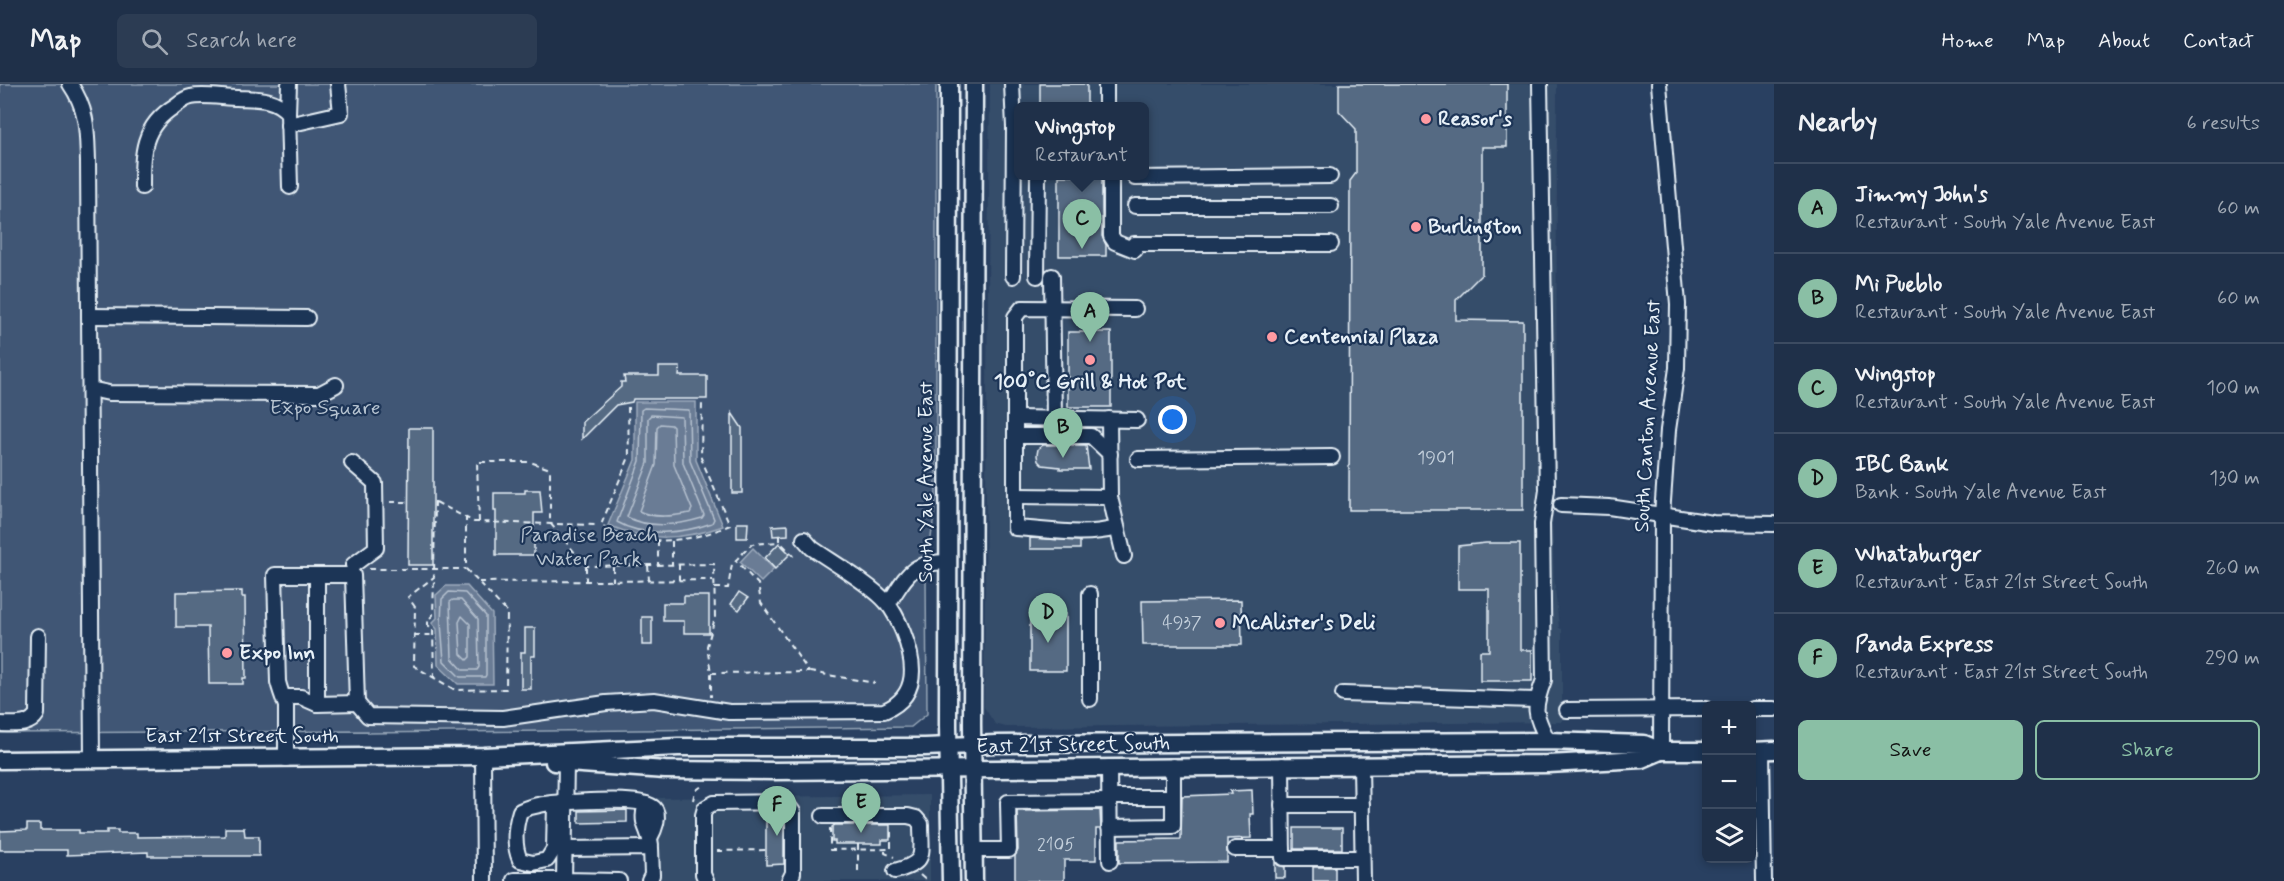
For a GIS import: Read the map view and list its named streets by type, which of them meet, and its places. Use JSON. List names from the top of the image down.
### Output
{
  "streets": {
    "main road": ["South Yale Avenue East", "East 21st Street South"],
    "street": ["South Canton Avenue East"]
  },
  "crossings": [
    ["South Canton Avenue East", "East 21st Street South"],
    ["South Yale Avenue East", "East 21st Street South"]
  ],
  "parks": ["Expo Square", "Paradise Beach Water Park"],
  "places": [
    "Reasor's",
    "Burlington",
    "Centennial Plaza",
    "100°C Grill & Hot Pot",
    "McAlister's Deli",
    "Expo Inn"
  ],
  "house_numbers": ["1901", "4937", "2105"],
  "page": {
    "header": "Map",
    "search": "Search here",
    "nav": [
      "Home",
      "Map",
      "About",
      "Contact"
    ],
    "heading": ["Nearby", "6 results"],
    "popup": ["Wingstop", "Restaurant"],
    "list": [
      {
        "mark": "A",
        "name": "Jimmy John's",
        "note": "Restaurant · South Yale Avenue East",
        "value": "60 m"
      },
      {
        "mark": "B",
        "name": "Mi Pueblo",
        "note": "Restaurant · South Yale Avenue East",
        "value": "60 m"
      },
      {
        "mark": "C",
        "name": "Wingstop",
        "note": "Restaurant · South Yale Avenue East",
        "value": "100 m"
      },
      {
        "mark": "D",
        "name": "IBC Bank",
        "note": "Bank · South Yale Avenue East",
        "value": "130 m"
      },
      {
        "mark": "E",
        "name": "Whataburger",
        "note": "Restaurant · East 21st Street South",
        "value": "260 m"
      },
      {
        "mark": "F",
        "name": "Panda Express",
        "note": "Restaurant · East 21st Street South",
        "value": "290 m"
      }
    ],
    "pins": [
      "C",
      "A",
      "B",
      "D",
      "E",
      "F"
    ],
    "map_buttons": ["+", "−"],
    "buttons": ["Save", "Share"]
  }
}
